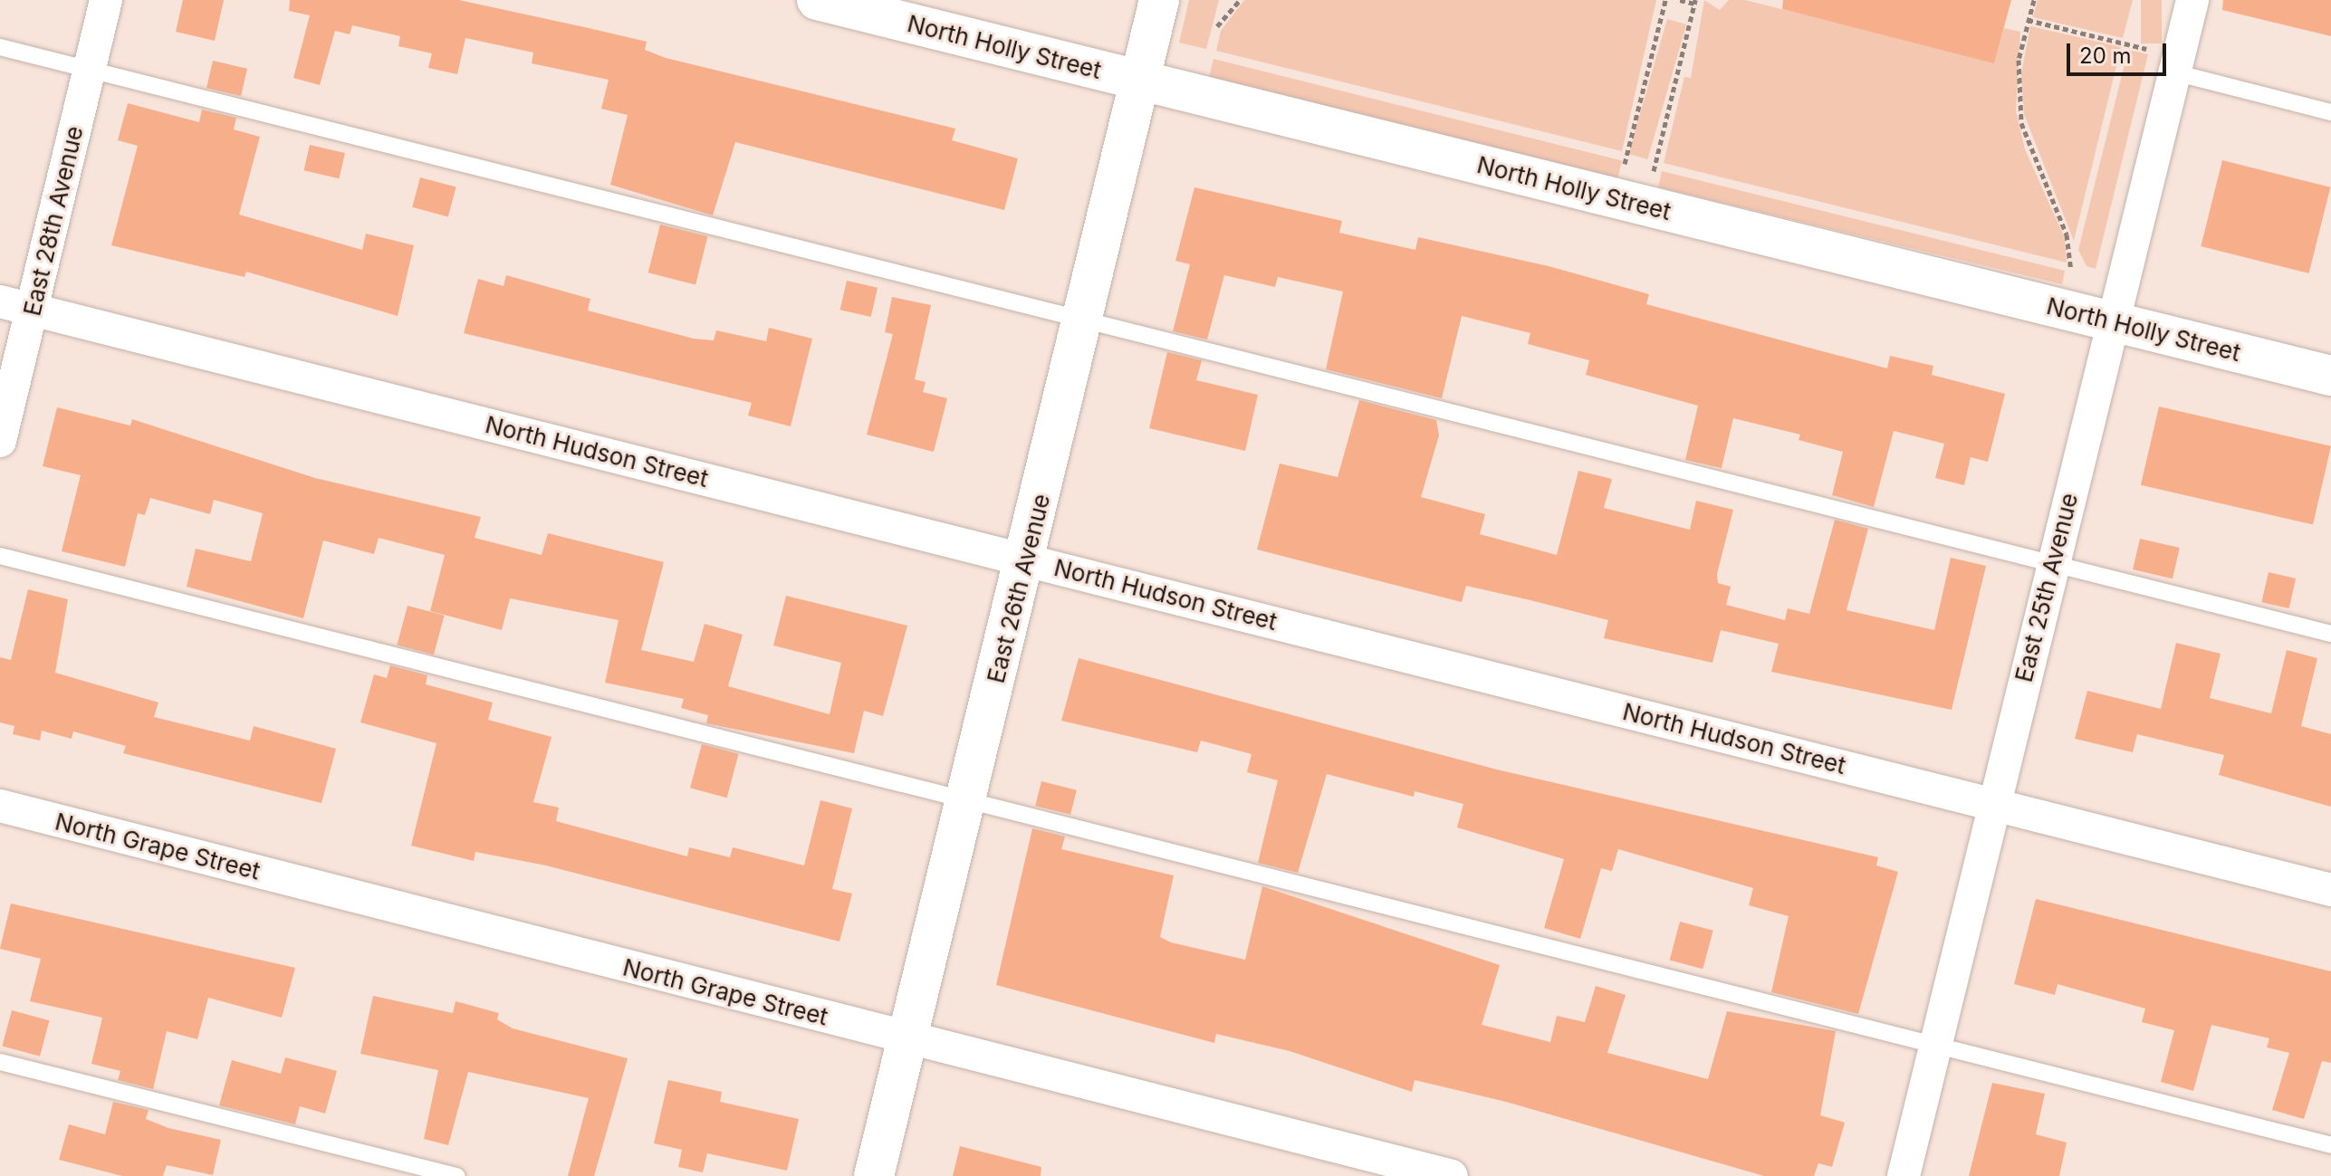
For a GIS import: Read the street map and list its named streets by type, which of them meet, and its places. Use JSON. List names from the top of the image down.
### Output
{
  "streets": {
    "street": [
      "North Holly Street",
      "East 28th Avenue",
      "North Hudson Street",
      "East 25th Avenue",
      "East 26th Avenue",
      "North Grape Street"
    ]
  },
  "crossings": [
    ["North Holly Street", "East 25th Avenue"],
    ["North Holly Street", "East 26th Avenue"],
    ["East 28th Avenue", "North Hudson Street"],
    ["North Hudson Street", "East 25th Avenue"],
    ["North Hudson Street", "East 26th Avenue"],
    ["East 26th Avenue", "North Grape Street"]
  ],
  "scale_bar": "20 m"
}
